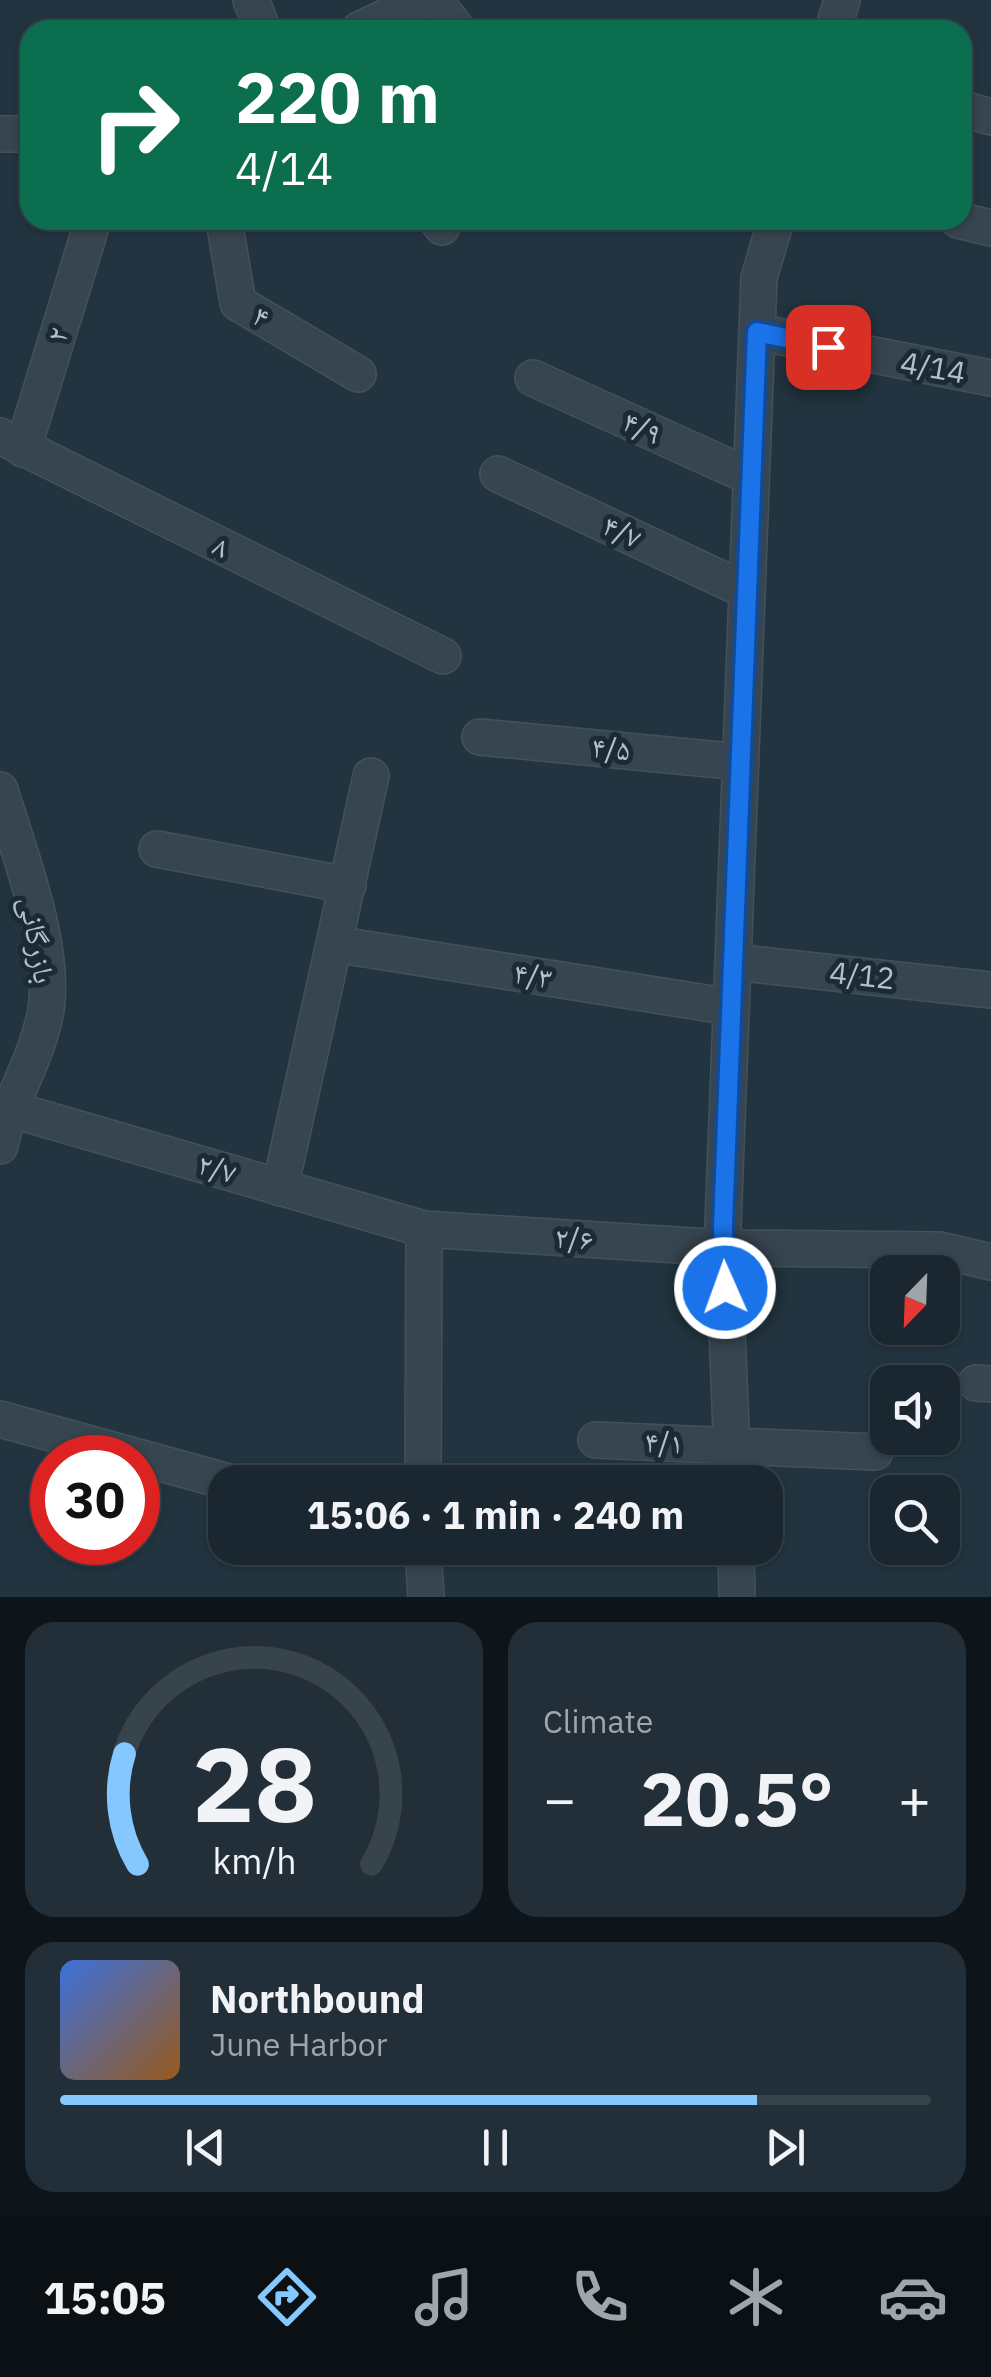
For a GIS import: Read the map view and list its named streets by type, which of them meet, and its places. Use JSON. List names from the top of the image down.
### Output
{
  "streets": {
    "street": [
      "۴",
      "۲",
      "4/14",
      "۴/۹",
      "۴/۷",
      "۸",
      "۴/۵",
      "بازرگانی",
      "۴/۳",
      "4/12",
      "۲/۷",
      "۲/۶",
      "۴/۱"
    ]
  },
  "crossings": [
    ["۲", "۸"],
    ["بازرگانی", "۲/۷"],
    ["۲/۷", "۲/۶"]
  ],
  "north": "bottom left",
  "page": {
    "turn": ["220 m", "4/14"],
    "limit": "30",
    "trip": "15:06 · 1 min · 240 m",
    "tile": "Climate",
    "heat": ["−", "20.5°", "+"],
    "song": ["Northbound", "June Harbor"],
    "tabs": "15:05",
    "gauge": ["28", "km/h"]
  }
}
